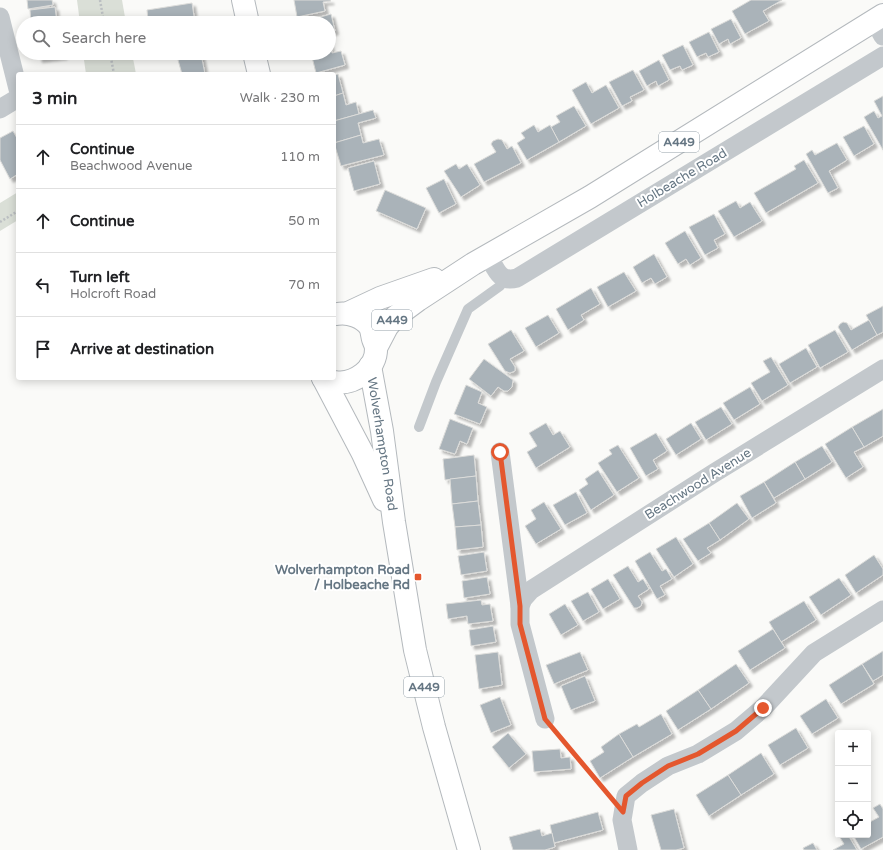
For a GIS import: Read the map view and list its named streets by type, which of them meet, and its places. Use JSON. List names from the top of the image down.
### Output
{
  "streets": {
    "highway": ["A449", "Wolverhampton Road"],
    "street": ["Holbeache Road", "Beachwood Avenue"]
  },
  "crossings": [
    ["A449", "Wolverhampton Road"]
  ],
  "places": {
    "transit": ["Wolverhampton Road / Holbeache Rd"]
  },
  "page": {
    "search": "Search here",
    "heading": ["3 min", "Walk · 230 m"],
    "list": [
      ["Continue", "Beachwood Avenue", "110 m"],
      ["Continue", "50 m"],
      ["Turn left", "Holcroft Road", "70 m"],
      "Arrive at destination"
    ],
    "map_buttons": ["+", "−"]
  }
}
